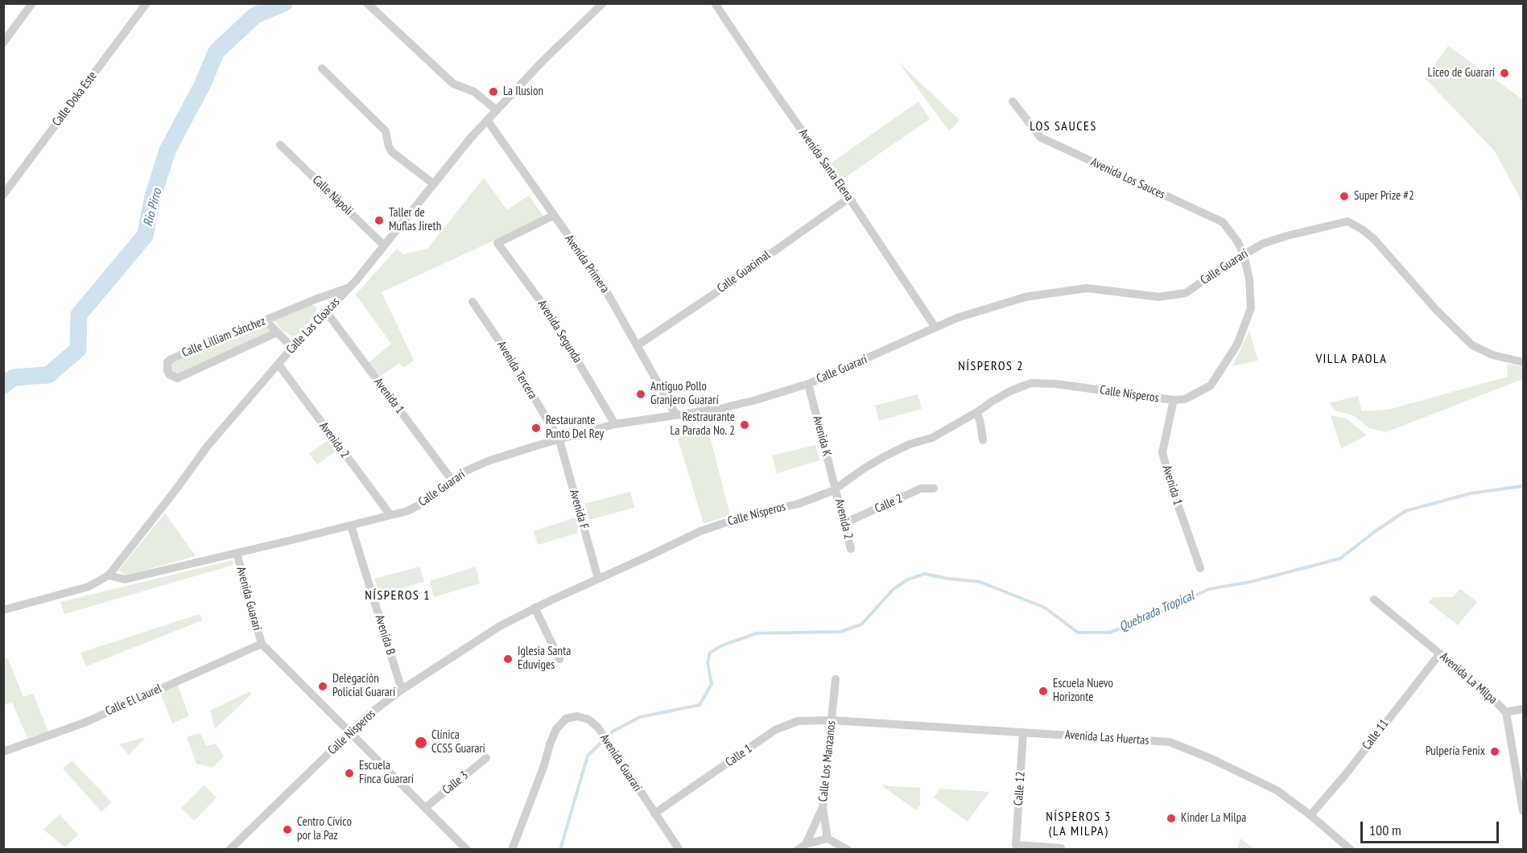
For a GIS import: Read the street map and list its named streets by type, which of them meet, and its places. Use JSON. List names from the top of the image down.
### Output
{
  "streets": {
    "street": [
      "Calle Doka Este",
      "Avenida Santa Elena",
      "Avenida Los Sauces",
      "Calle Nápoli",
      "Avenida Primera",
      "Calle Guararí",
      "Calle Guacimal",
      "Calle Las Cloacas",
      "Avenida Segunda",
      "Calle Lilliam Sánchez",
      "Avenida Tercera",
      "Calle Nísperos",
      "Avenida 1",
      "Avenida K",
      "Avenida 2",
      "Calle 2",
      "Avenida F",
      "Avenida Guararí",
      "Avenida B",
      "Avenida La Milpa",
      "Calle El Laurel",
      "Calle 11",
      "Avenida Las Huertas",
      "Calle 1",
      "Calle Los Manzanos",
      "Calle 3",
      "Calle 12"
    ]
  },
  "crossings": [
    ["Avenida Santa Elena", "Calle Guararí"],
    ["Avenida Santa Elena", "Calle Guacimal"],
    ["Avenida Los Sauces", "Calle Guararí"],
    ["Avenida Los Sauces", "Calle Nísperos"],
    ["Calle Nápoli", "Calle Las Cloacas"],
    ["Avenida Primera", "Calle Guararí"],
    ["Avenida Primera", "Calle Guacimal"],
    ["Avenida Primera", "Calle Las Cloacas"],
    ["Avenida Primera", "Avenida Segunda"],
    ["Calle Guararí", "Calle Las Cloacas"],
    ["Calle Guararí", "Avenida Segunda"],
    ["Calle Guararí", "Avenida Tercera"],
    ["Calle Guararí", "Calle Nísperos"],
    ["Calle Guararí", "Avenida 1"],
    ["Calle Guararí", "Avenida K"],
    ["Calle Guararí", "Avenida 2"],
    ["Calle Guararí", "Avenida F"],
    ["Calle Guararí", "Avenida Guararí"],
    ["Calle Guararí", "Avenida B"],
    ["Calle Las Cloacas", "Calle Lilliam Sánchez"],
    ["Calle Las Cloacas", "Avenida 1"],
    ["Calle Las Cloacas", "Avenida 2"],
    ["Avenida Tercera", "Avenida F"],
    ["Calle Nísperos", "Avenida 1"],
    ["Calle Nísperos", "Avenida K"],
    ["Calle Nísperos", "Avenida 2"],
    ["Calle Nísperos", "Avenida F"],
    ["Calle Nísperos", "Avenida Guararí"],
    ["Calle Nísperos", "Avenida B"],
    ["Avenida K", "Avenida 2"],
    ["Avenida 2", "Calle 2"],
    ["Avenida Guararí", "Calle El Laurel"],
    ["Avenida Guararí", "Calle 1"],
    ["Avenida Guararí", "Calle 3"],
    ["Avenida La Milpa", "Calle 11"],
    ["Calle 11", "Avenida Las Huertas"],
    ["Avenida Las Huertas", "Calle 1"],
    ["Avenida Las Huertas", "Calle Los Manzanos"],
    ["Avenida Las Huertas", "Calle 12"],
    ["Calle 1", "Calle Los Manzanos"]
  ],
  "districts": [
    "LOS SAUCES",
    "VILLA PAOLA",
    "NÍSPEROS 2",
    "NÍSPEROS 1",
    "NÍSPEROS 3 (LA MILPA)"
  ],
  "water": ["Rio Pirro", "Quebrada Tropical"],
  "places": [
    "Liceo de Guararí",
    "La Ilusion",
    "Super Prize #2",
    "Taller de Muflas Jireth",
    "Antiguo Pollo Granjero Guararí",
    "Restraurante La Parada No. 2",
    "Restaurante Punto Del Rey",
    "Iglesia Santa Eduviges",
    "Delegación Policial Guararí",
    "Escuela Nuevo Horizonte",
    "Clínica CCSS Guararí",
    "Pulpería Fenix",
    "Escuela Finca Guararí",
    "Kinder La Milpa",
    "Centro Cívico por la Paz"
  ],
  "scale_bar": "100 m"
}
